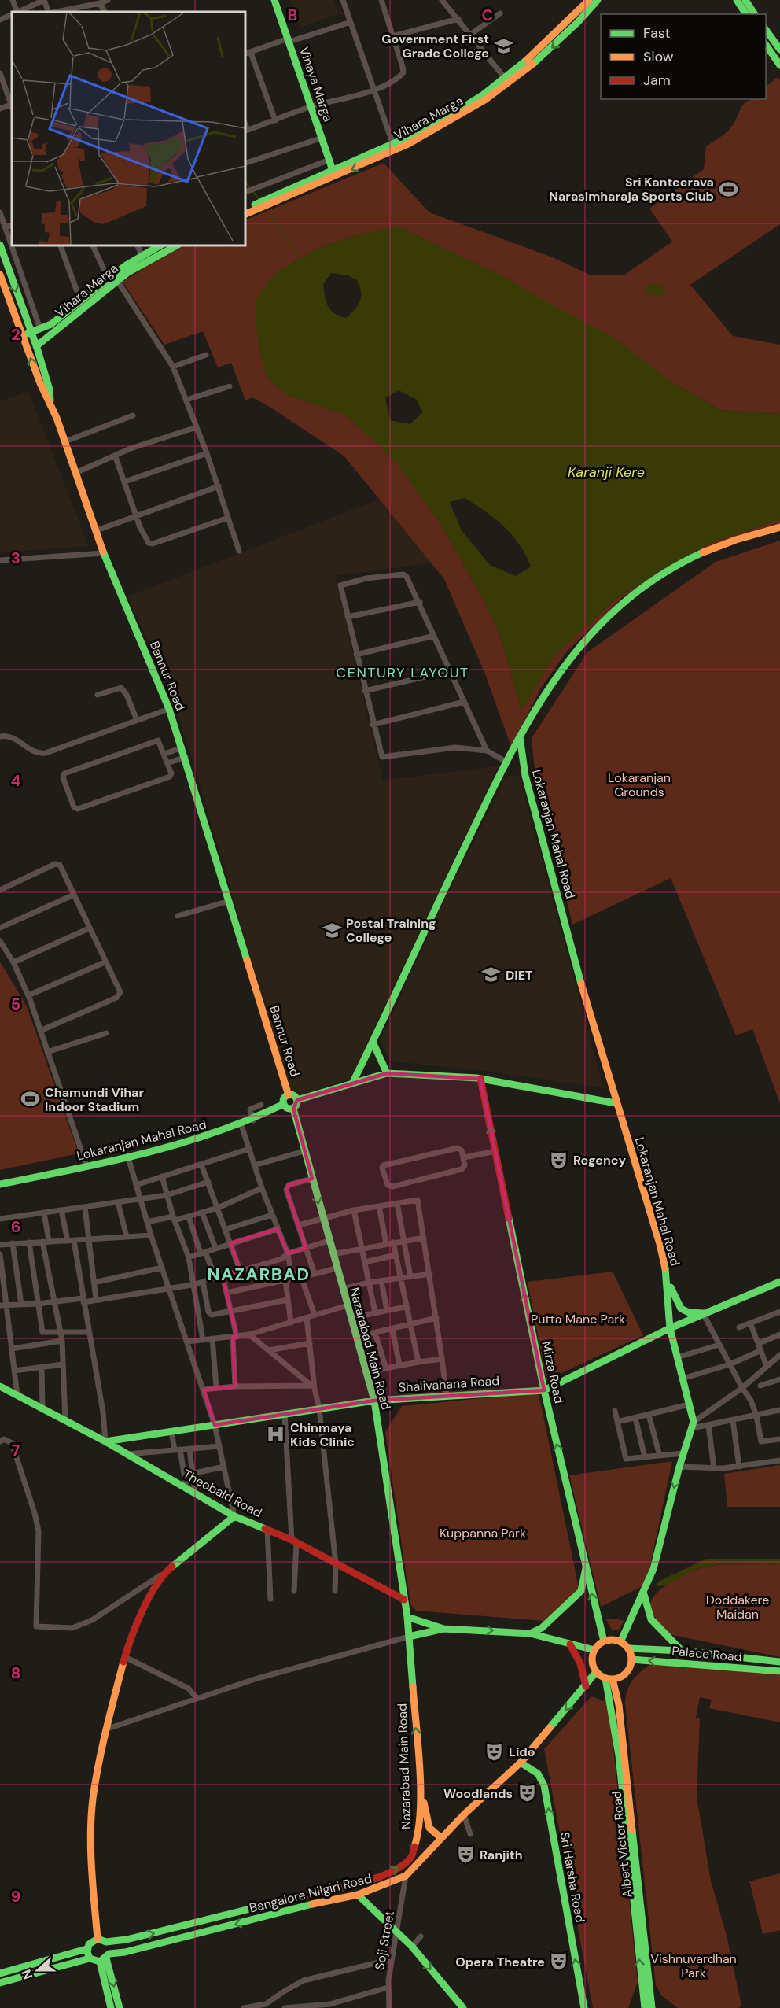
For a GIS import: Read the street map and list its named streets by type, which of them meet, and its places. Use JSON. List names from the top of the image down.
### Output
{
  "streets": {
    "main road": [
      "Vinaya Marga",
      "Vihara Marga",
      "Bannur Road",
      "Lokaranjan Mahal Road",
      "Nazarabad Main Road",
      "Mirza Road",
      "Shalivahana Road",
      "Theobald Road",
      "Palace Road",
      "Albert Victor Road",
      "Sri Harsha Road",
      "Bangalore Nilgiri Road"
    ],
    "street": ["Soji Street"]
  },
  "crossings": [
    ["Vinaya Marga", "Vihara Marga"],
    ["Vihara Marga", "Bannur Road"],
    ["Bannur Road", "Lokaranjan Mahal Road"],
    ["Bannur Road", "Nazarabad Main Road"],
    ["Lokaranjan Mahal Road", "Nazarabad Main Road"],
    ["Lokaranjan Mahal Road", "Shalivahana Road"],
    ["Nazarabad Main Road", "Shalivahana Road"],
    ["Nazarabad Main Road", "Theobald Road"],
    ["Mirza Road", "Shalivahana Road"],
    ["Mirza Road", "Palace Road"],
    ["Mirza Road", "Albert Victor Road"],
    ["Mirza Road", "Bangalore Nilgiri Road"],
    ["Shalivahana Road", "Theobald Road"],
    ["Palace Road", "Albert Victor Road"],
    ["Palace Road", "Bangalore Nilgiri Road"],
    ["Albert Victor Road", "Bangalore Nilgiri Road"],
    ["Sri Harsha Road", "Bangalore Nilgiri Road"],
    ["Bangalore Nilgiri Road", "Soji Street"]
  ],
  "one_way": ["Mirza Road", "Sri Harsha Road", "Bangalore Nilgiri Road"],
  "districts": ["CENTURY LAYOUT", "NAZARBAD"],
  "water": ["Karanji Kere"],
  "parks": [
    "Lokaranjan Grounds",
    "Putta Mane Park",
    "Kuppanna Park",
    "Doddakere Maidan",
    "Vishnuvardhan Park"
  ],
  "places": {
    "school or university": ["Government First Grade College", "Postal Training College", "DIET"],
    "sports": ["Sri Kanteerava Narasimharaja Sports Club", "Chamundi Vihar Indoor Stadium"],
    "theatre": [
      "Regency",
      "Lido",
      "Woodlands",
      "Ranjith",
      "Opera Theatre"
    ],
    "hospital": ["Chinmaya Kids Clinic"]
  },
  "legend": ["Fast", "Slow", "Jam"],
  "north": "left",
  "grid": {
    "columns": ["B", "C"],
    "rows": [
      "2",
      "3",
      "4",
      "5",
      "6",
      "7",
      "8",
      "9"
    ]
  }
}
